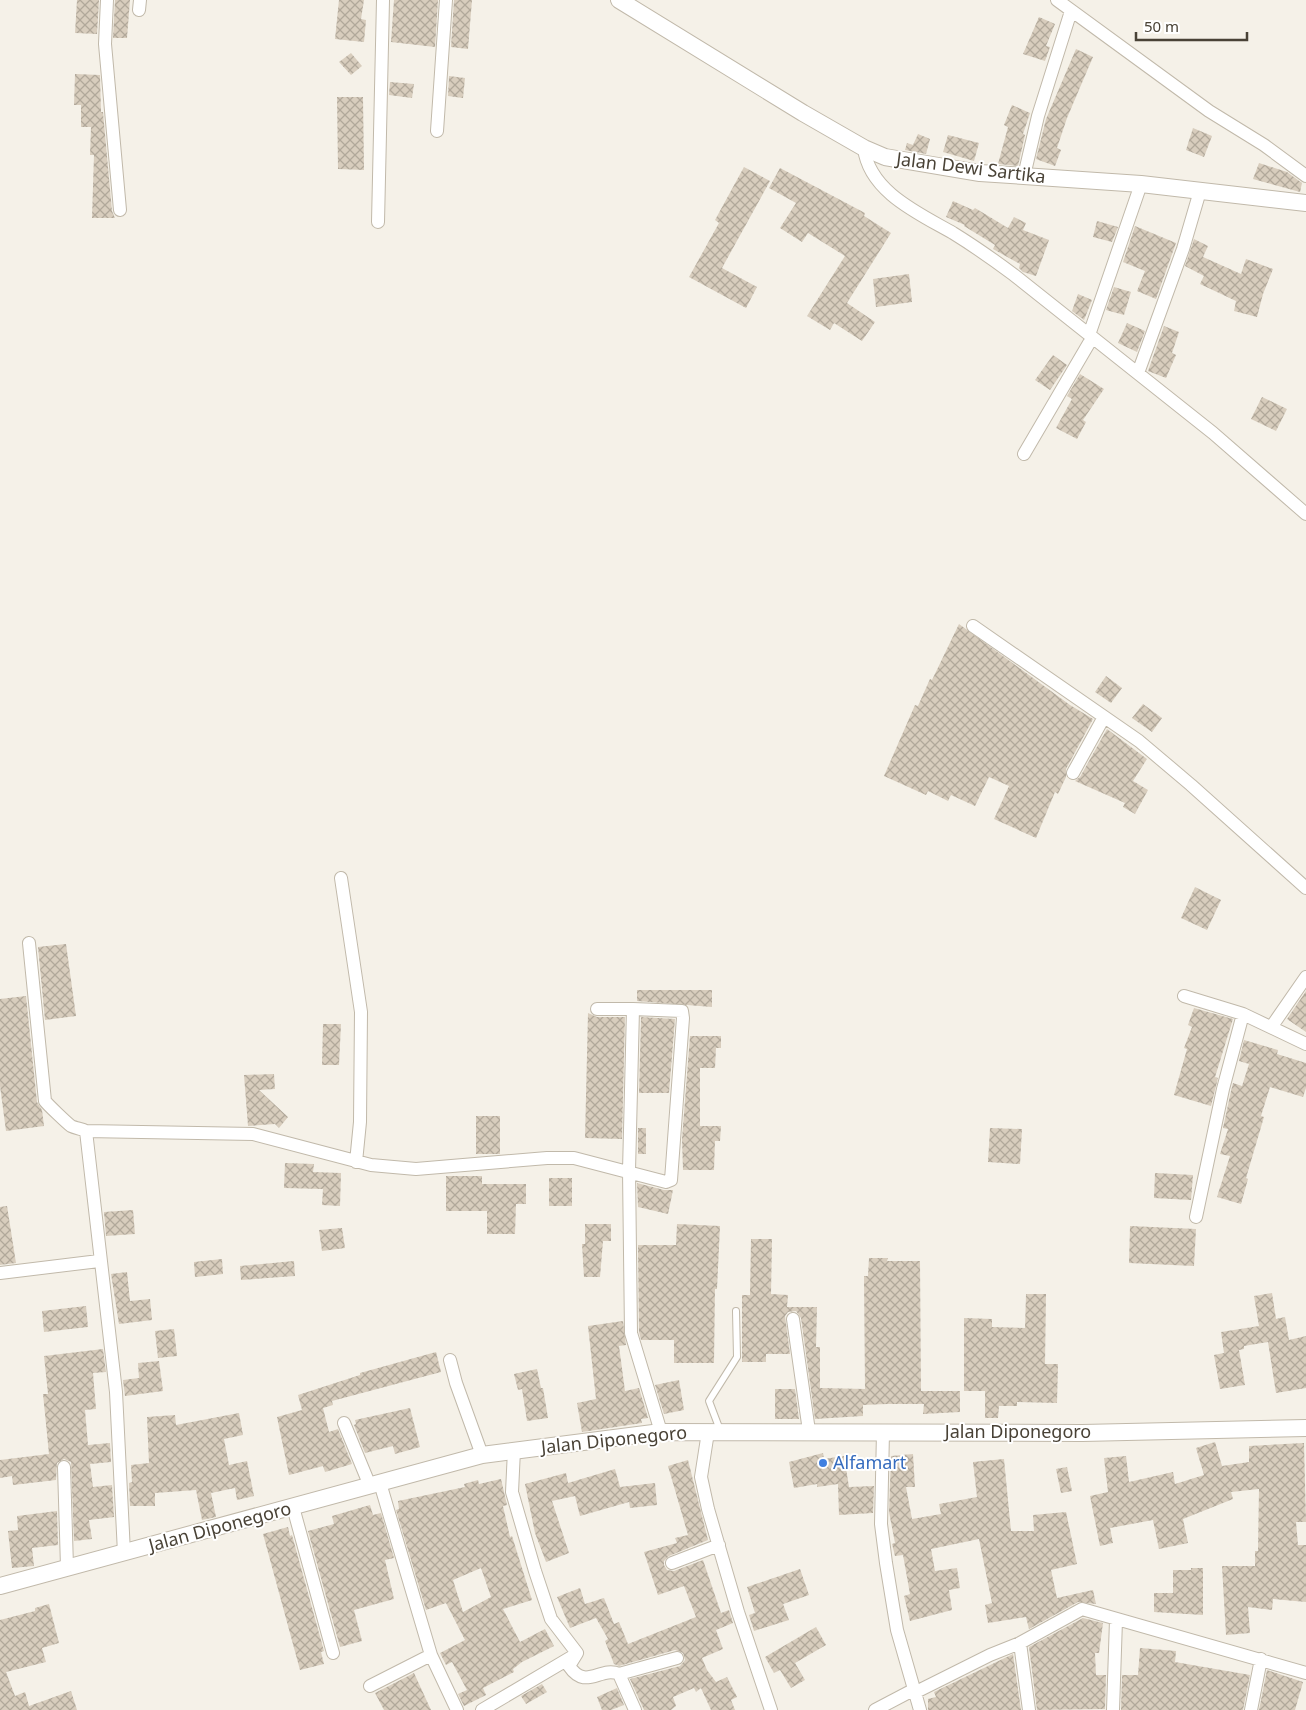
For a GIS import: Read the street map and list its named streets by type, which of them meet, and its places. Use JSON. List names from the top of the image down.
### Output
{
  "streets": {
    "street": ["Jalan Dewi Sartika", "Jalan Diponegoro"]
  },
  "places": ["Alfamart"],
  "scale_bar": "50 m"
}
